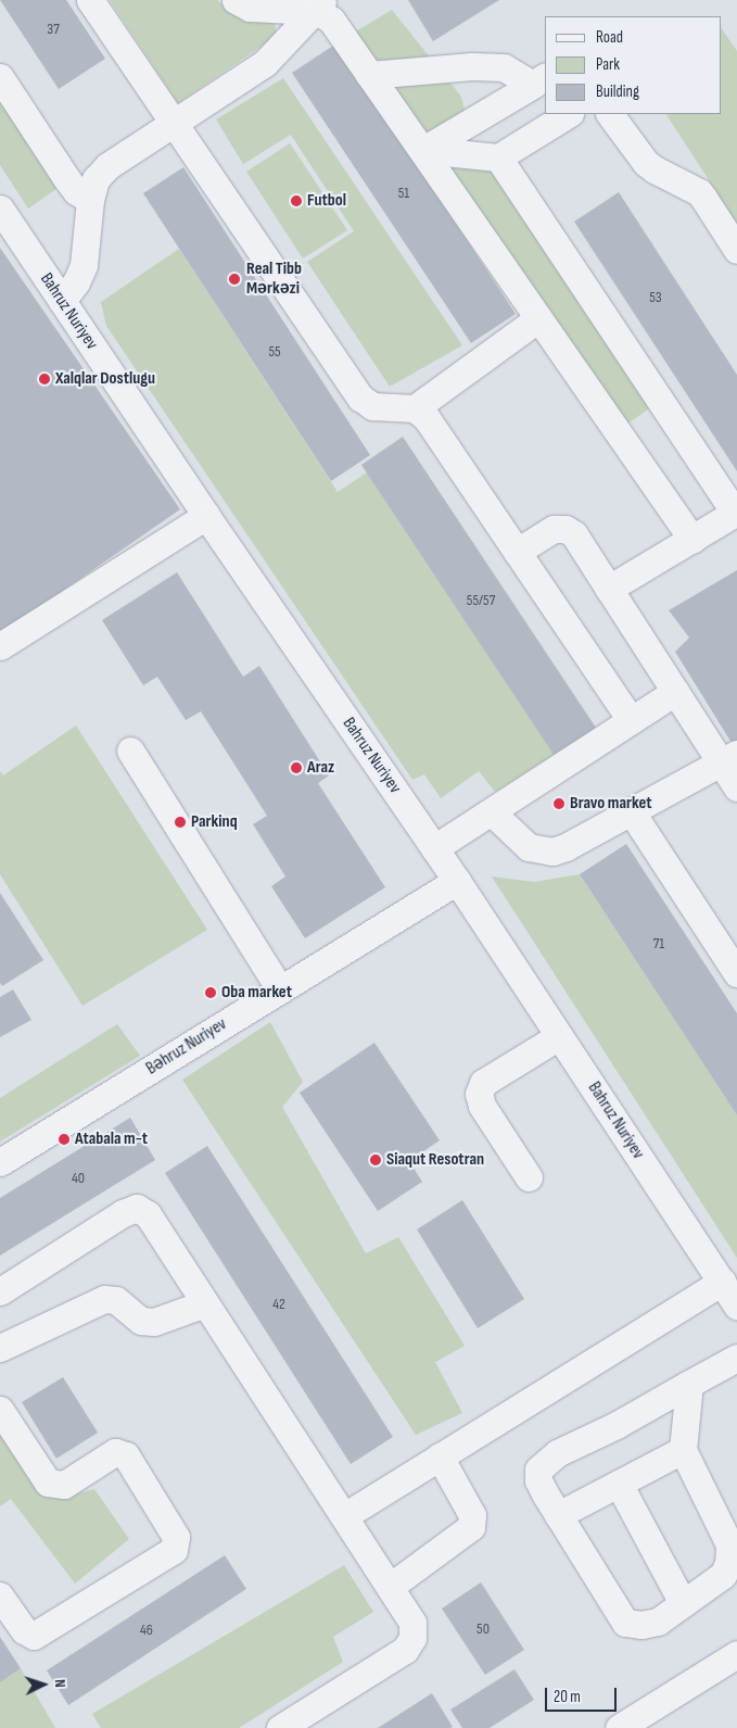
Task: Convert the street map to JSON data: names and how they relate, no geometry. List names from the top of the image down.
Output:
{
  "streets": {
    "street": ["Bahruz Nuriyev", "Bəhruz Nuriyev"]
  },
  "crossings": [
    ["Bahruz Nuriyev", "Bəhruz Nuriyev"]
  ],
  "places": [
    "Futbol",
    "Real Tibb Mərkəzi",
    "Xalqlar Dostlugu",
    "Araz",
    "Bravo market",
    "Parkinq",
    "Oba market",
    "Atabala m-t",
    "Siaqut Resotran"
  ],
  "house_numbers": [
    "37",
    "51",
    "53",
    "55",
    "55/57",
    "71",
    "40",
    "42",
    "50",
    "46"
  ],
  "legend": ["Road", "Park", "Building"],
  "scale_bar": "20 m",
  "north": "right"
}
